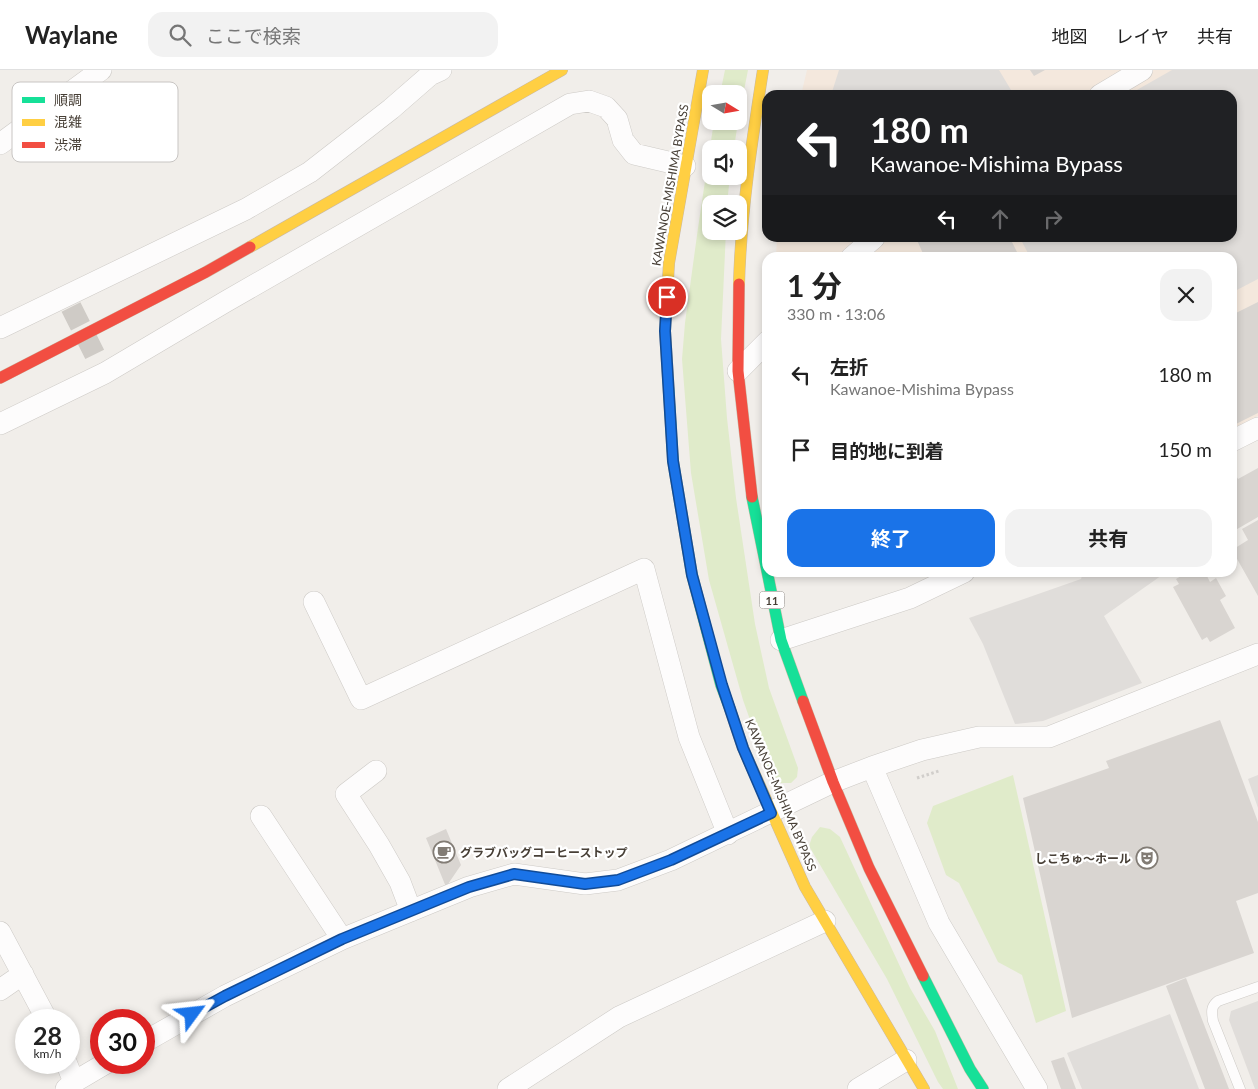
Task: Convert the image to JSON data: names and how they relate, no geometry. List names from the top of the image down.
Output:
{
  "streets": {
    "highway": ["KAWANOE-MISHIMA BYPASS", "11"]
  },
  "places": {
    "cafe": ["グラブバッグコーヒーストップ"],
    "theatre": ["しこちゅ～ホール"]
  },
  "legend": ["順調", "混雑", "渋滞"],
  "north": "right",
  "page": {
    "header": "Waylane",
    "search": "ここで検索",
    "nav": ["地図", "レイヤ", "共有"],
    "turn": ["180 m", "Kawanoe-Mishima Bypass"],
    "heading": ["1 分", "330 m · 13:06"],
    "list": [
      {
        "name": "左折",
        "note": "Kawanoe-Mishima Bypass",
        "value": "180 m"
      },
      {
        "name": "目的地に到着",
        "value": "150 m"
      }
    ],
    "buttons": ["終了", "共有"],
    "speed": "28 km/h",
    "limit": "30"
  }
}
